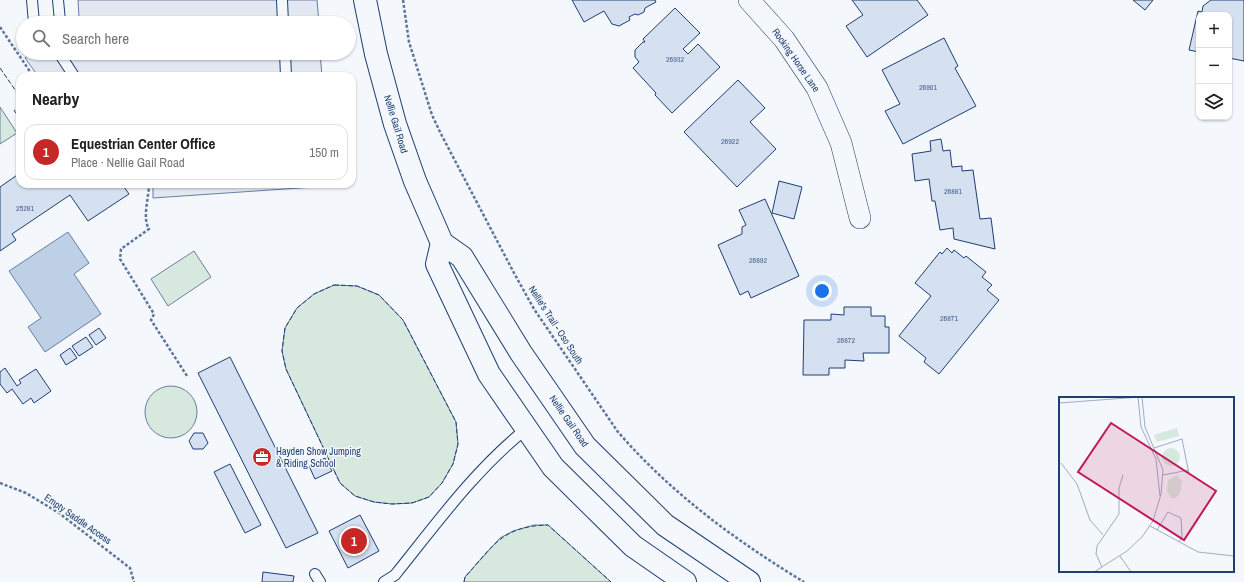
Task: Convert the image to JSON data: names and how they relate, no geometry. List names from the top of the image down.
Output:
{
  "streets": {
    "street": ["Rocking Horse Lane", "Nellie Gail Road"],
    "path": ["Nellie's Trail - Oso South", "Empty Saddle Access"]
  },
  "places": {
    "office": ["Hayden Show Jumping & Riding School"]
  },
  "house_numbers": [
    "26932",
    "26901",
    "26922",
    "26881",
    "25281",
    "26892",
    "26871",
    "26872"
  ],
  "page": {
    "map_buttons": ["+", "−"],
    "search": "Search here",
    "heading": "Nearby",
    "list": [
      {
        "mark": "1",
        "name": "Equestrian Center Office",
        "note": "Place · Nellie Gail Road",
        "value": "150 m"
      }
    ],
    "pins": "1"
  }
}
